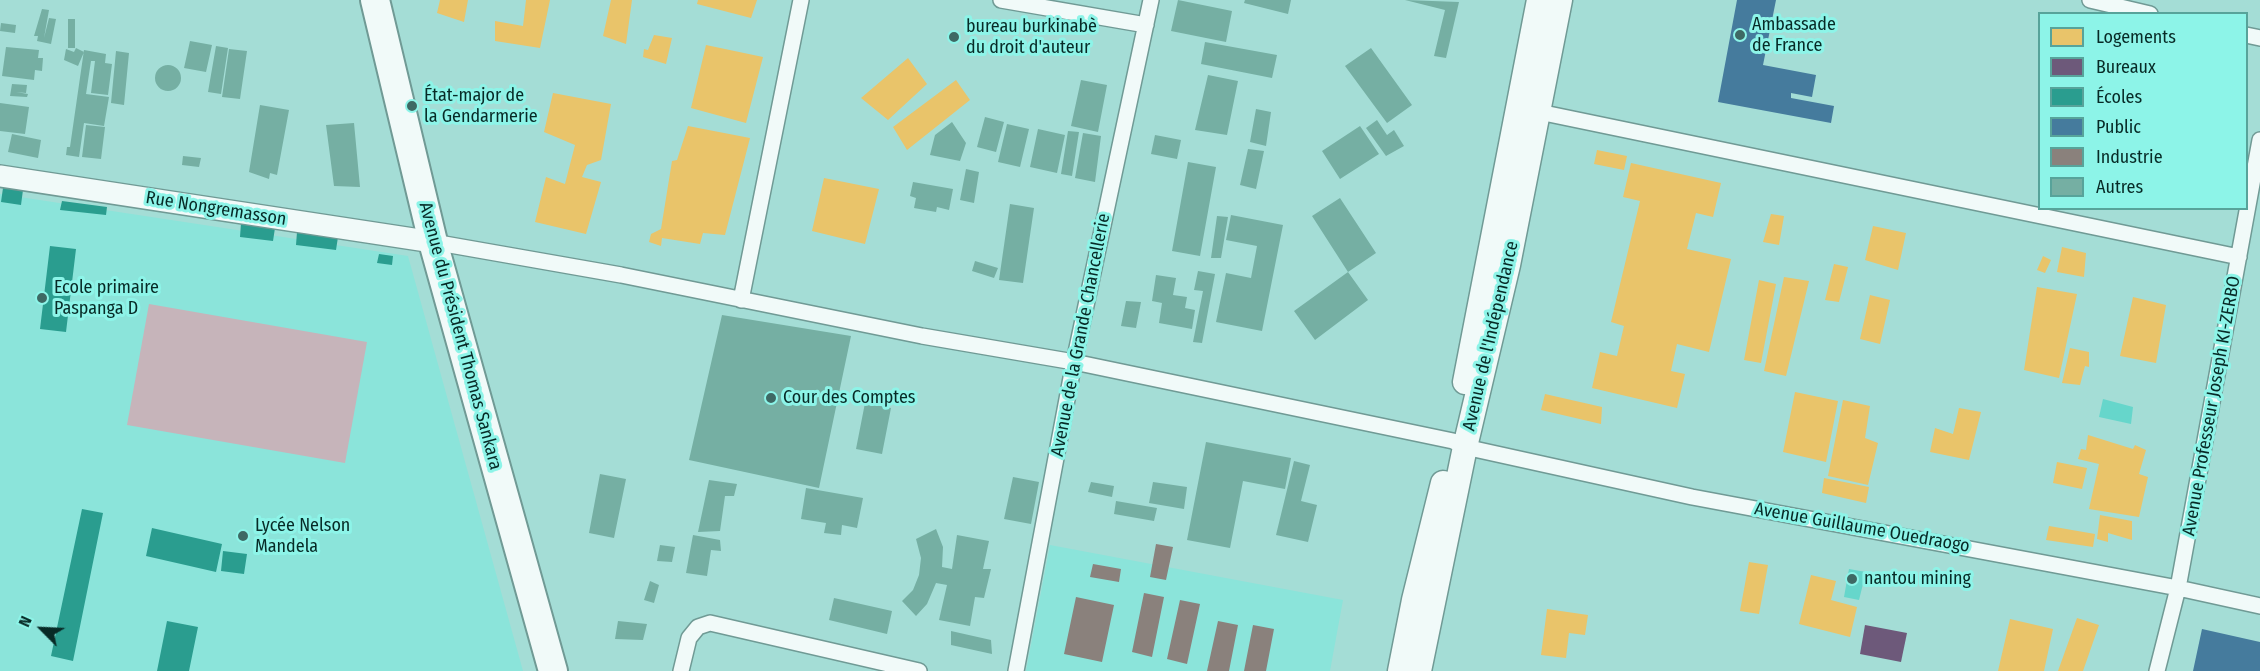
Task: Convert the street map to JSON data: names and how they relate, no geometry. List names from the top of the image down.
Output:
{
  "streets": {
    "highway": ["Avenue du Président Thomas Sankara"],
    "main road": ["Avenue de l'Indépendance"],
    "street": [
      "Rue Nongremasson",
      "Avenue de la Grande Chancellerie",
      "Avenue Professeur Joseph KI-ZERBO",
      "Avenue Guillaume Ouedraogo"
    ]
  },
  "crossings": [
    ["Rue Nongremasson", "Avenue du Président Thomas Sankara"],
    ["Rue Nongremasson", "Avenue Guillaume Ouedraogo"],
    ["Avenue de la Grande Chancellerie", "Avenue Guillaume Ouedraogo"],
    ["Avenue du Président Thomas Sankara", "Avenue Guillaume Ouedraogo"],
    ["Avenue de l'Indépendance", "Avenue Guillaume Ouedraogo"],
    ["Avenue Professeur Joseph KI-ZERBO", "Avenue Guillaume Ouedraogo"]
  ],
  "places": [
    "Ambassade de France",
    "bureau burkinabè du droit d'auteur",
    "État-major de la Gendarmerie",
    "Ecole primaire Paspanga D",
    "Cour des Comptes",
    "Lycée Nelson Mandela",
    "nantou mining"
  ],
  "legend": [
    "Logements",
    "Bureaux",
    "Écoles",
    "Public",
    "Industrie",
    "Autres"
  ],
  "north": "top left"
}
